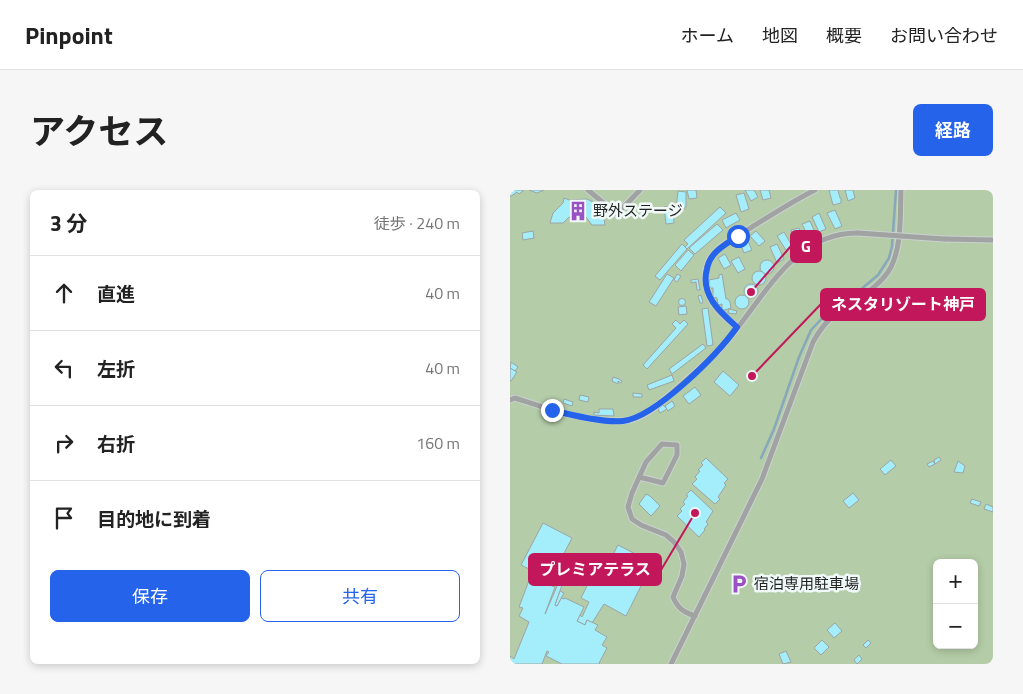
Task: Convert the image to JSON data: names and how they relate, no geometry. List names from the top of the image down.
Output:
{
  "places": {
    "building": ["野外ステージ"],
    "other": ["G", "ネスタリゾート神戸", "プレミアテラス"],
    "parking": ["宿泊専用駐車場"]
  },
  "page": {
    "header": "Pinpoint",
    "nav": [
      "ホーム",
      "地図",
      "概要",
      "お問い合わせ"
    ],
    "title": "アクセス",
    "buttons": [
      "経路",
      ["保存", "共有"]
    ],
    "heading": ["3 分", "徒歩 · 240 m"],
    "list": [
      ["直進", "40 m"],
      ["左折", "40 m"],
      ["右折", "160 m"],
      "目的地に到着"
    ],
    "map_buttons": ["+", "−"]
  }
}
